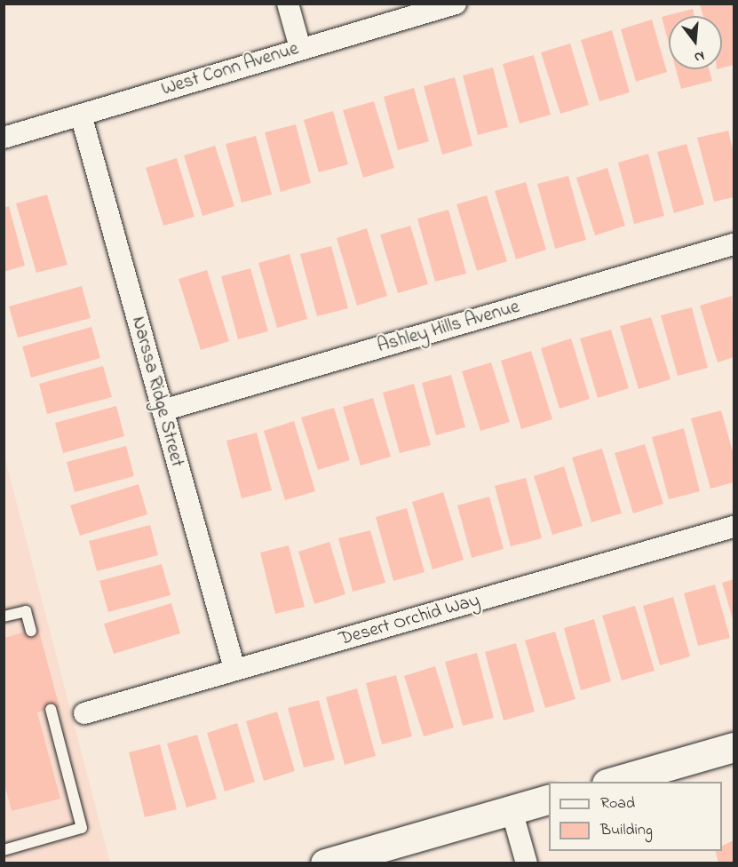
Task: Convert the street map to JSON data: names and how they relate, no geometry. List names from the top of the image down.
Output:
{
  "streets": {
    "street": [
      "West Conn Avenue",
      "Ashley Hills Avenue",
      "Narssa Ridge Street",
      "Desert Orchid Way"
    ]
  },
  "crossings": [
    ["West Conn Avenue", "Narssa Ridge Street"],
    ["Ashley Hills Avenue", "Narssa Ridge Street"],
    ["Narssa Ridge Street", "Desert Orchid Way"]
  ],
  "legend": ["Road", "Building"],
  "north": "bottom"
}
